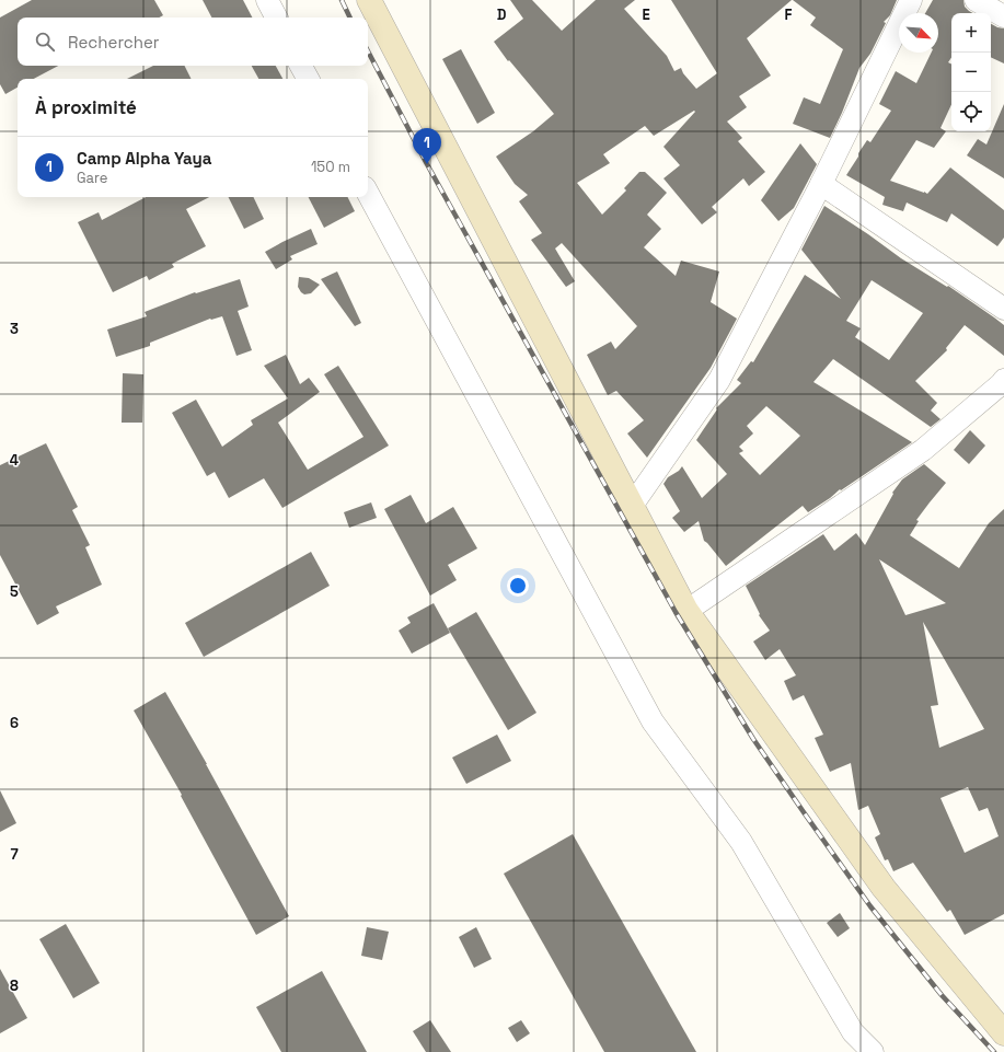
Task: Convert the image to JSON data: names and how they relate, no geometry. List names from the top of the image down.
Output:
{
  "north": "bottom right",
  "page": {
    "map_buttons": ["+", "−"],
    "search": "Rechercher",
    "heading": "À proximité",
    "pins": "1",
    "list": [
      {
        "mark": "1",
        "name": "Camp Alpha Yaya",
        "note": "Gare",
        "value": "150 m"
      }
    ]
  },
  "grid": {
    "columns": ["D", "E", "F"],
    "rows": [
      "3",
      "4",
      "5",
      "6",
      "7",
      "8"
    ]
  }
}
